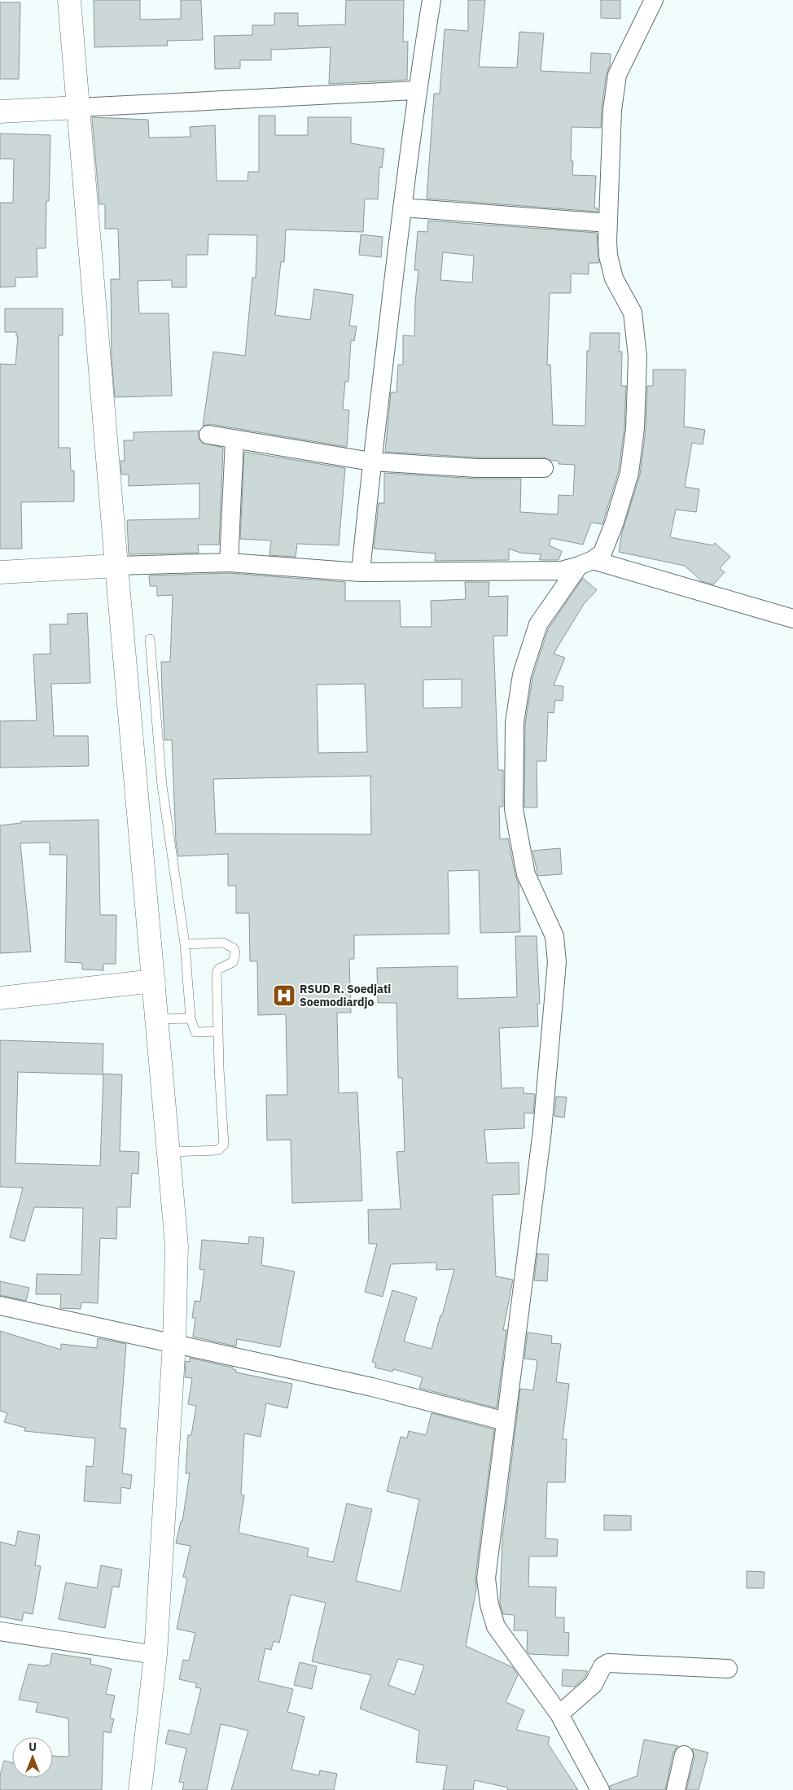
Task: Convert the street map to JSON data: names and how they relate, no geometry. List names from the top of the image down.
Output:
{
  "places": {
    "hospital": ["RSUD R. Soedjati Soemodiardjo"]
  },
  "north": "top"
}
